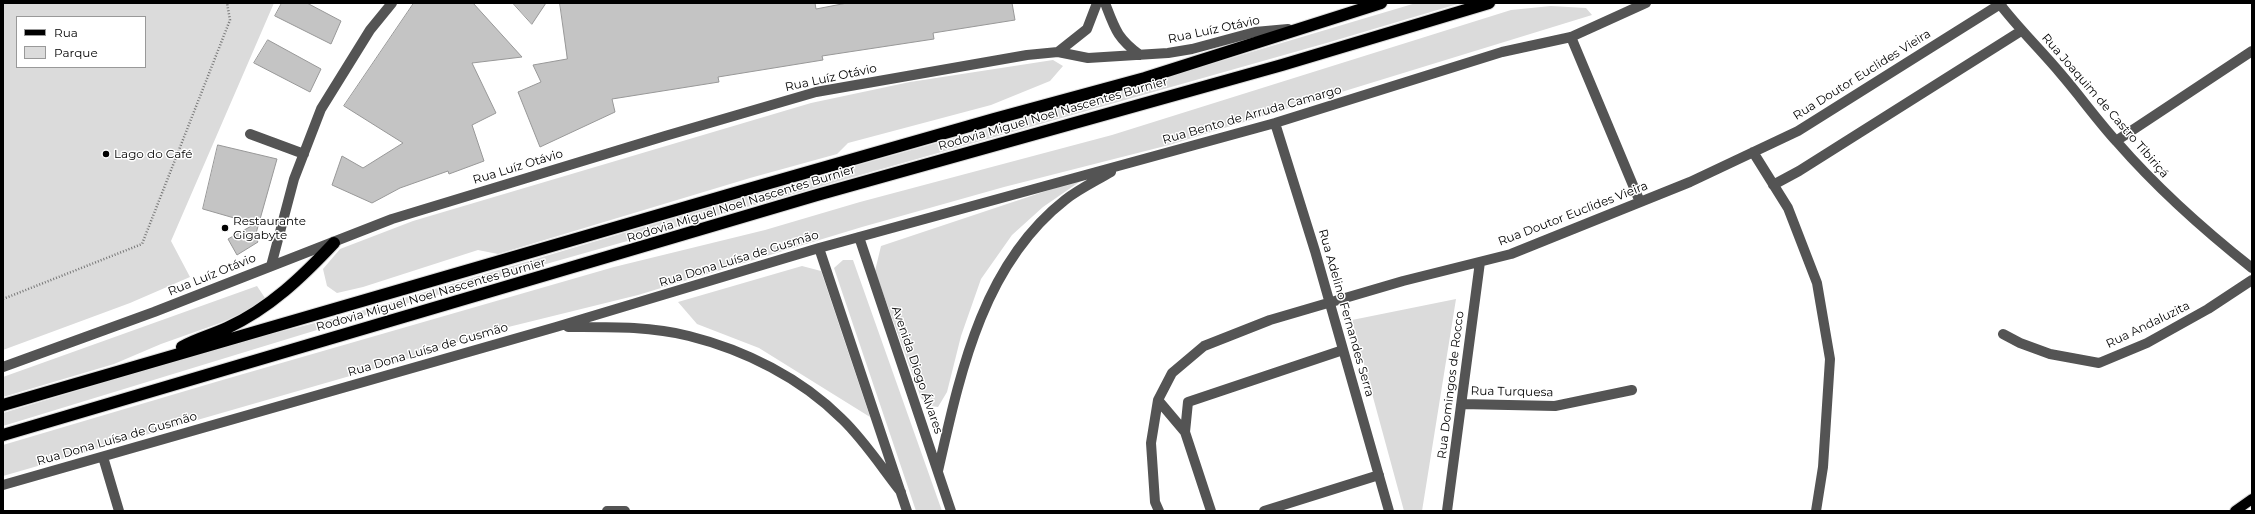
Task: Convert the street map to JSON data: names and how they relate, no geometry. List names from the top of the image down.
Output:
{
  "streets": {
    "highway": ["Rodovia Miguel Noel Nascentes Burnier"],
    "street": [
      "Rua Luíz Otávio",
      "Rua Doutor Euclides Vieira",
      "Rua Joaquim de Castro Tibiriçá",
      "Rua Bento de Arruda Camargo",
      "Rua Dona Luísa de Gusmão",
      "Rua Adelino Fernandes Serra",
      "Rua Andaluzita",
      "Avenida Diogo Álvares",
      "Rua Domingos de Rocco",
      "Rua Turquesa"
    ]
  },
  "crossings": [
    ["Rua Luíz Otávio", "Rodovia Miguel Noel Nascentes Burnier"],
    ["Rua Doutor Euclides Vieira", "Rua Joaquim de Castro Tibiriçá"],
    ["Rua Doutor Euclides Vieira", "Rua Adelino Fernandes Serra"],
    ["Rua Doutor Euclides Vieira", "Rua Domingos de Rocco"],
    ["Rua Bento de Arruda Camargo", "Rua Dona Luísa de Gusmão"],
    ["Rua Bento de Arruda Camargo", "Rua Adelino Fernandes Serra"],
    ["Rua Bento de Arruda Camargo", "Avenida Diogo Álvares"],
    ["Rua Dona Luísa de Gusmão", "Avenida Diogo Álvares"],
    ["Rua Domingos de Rocco", "Rua Turquesa"]
  ],
  "places": ["Lago do Café", "Restaurante Gigabyte"],
  "legend": ["Rua", "Parque"]
}
